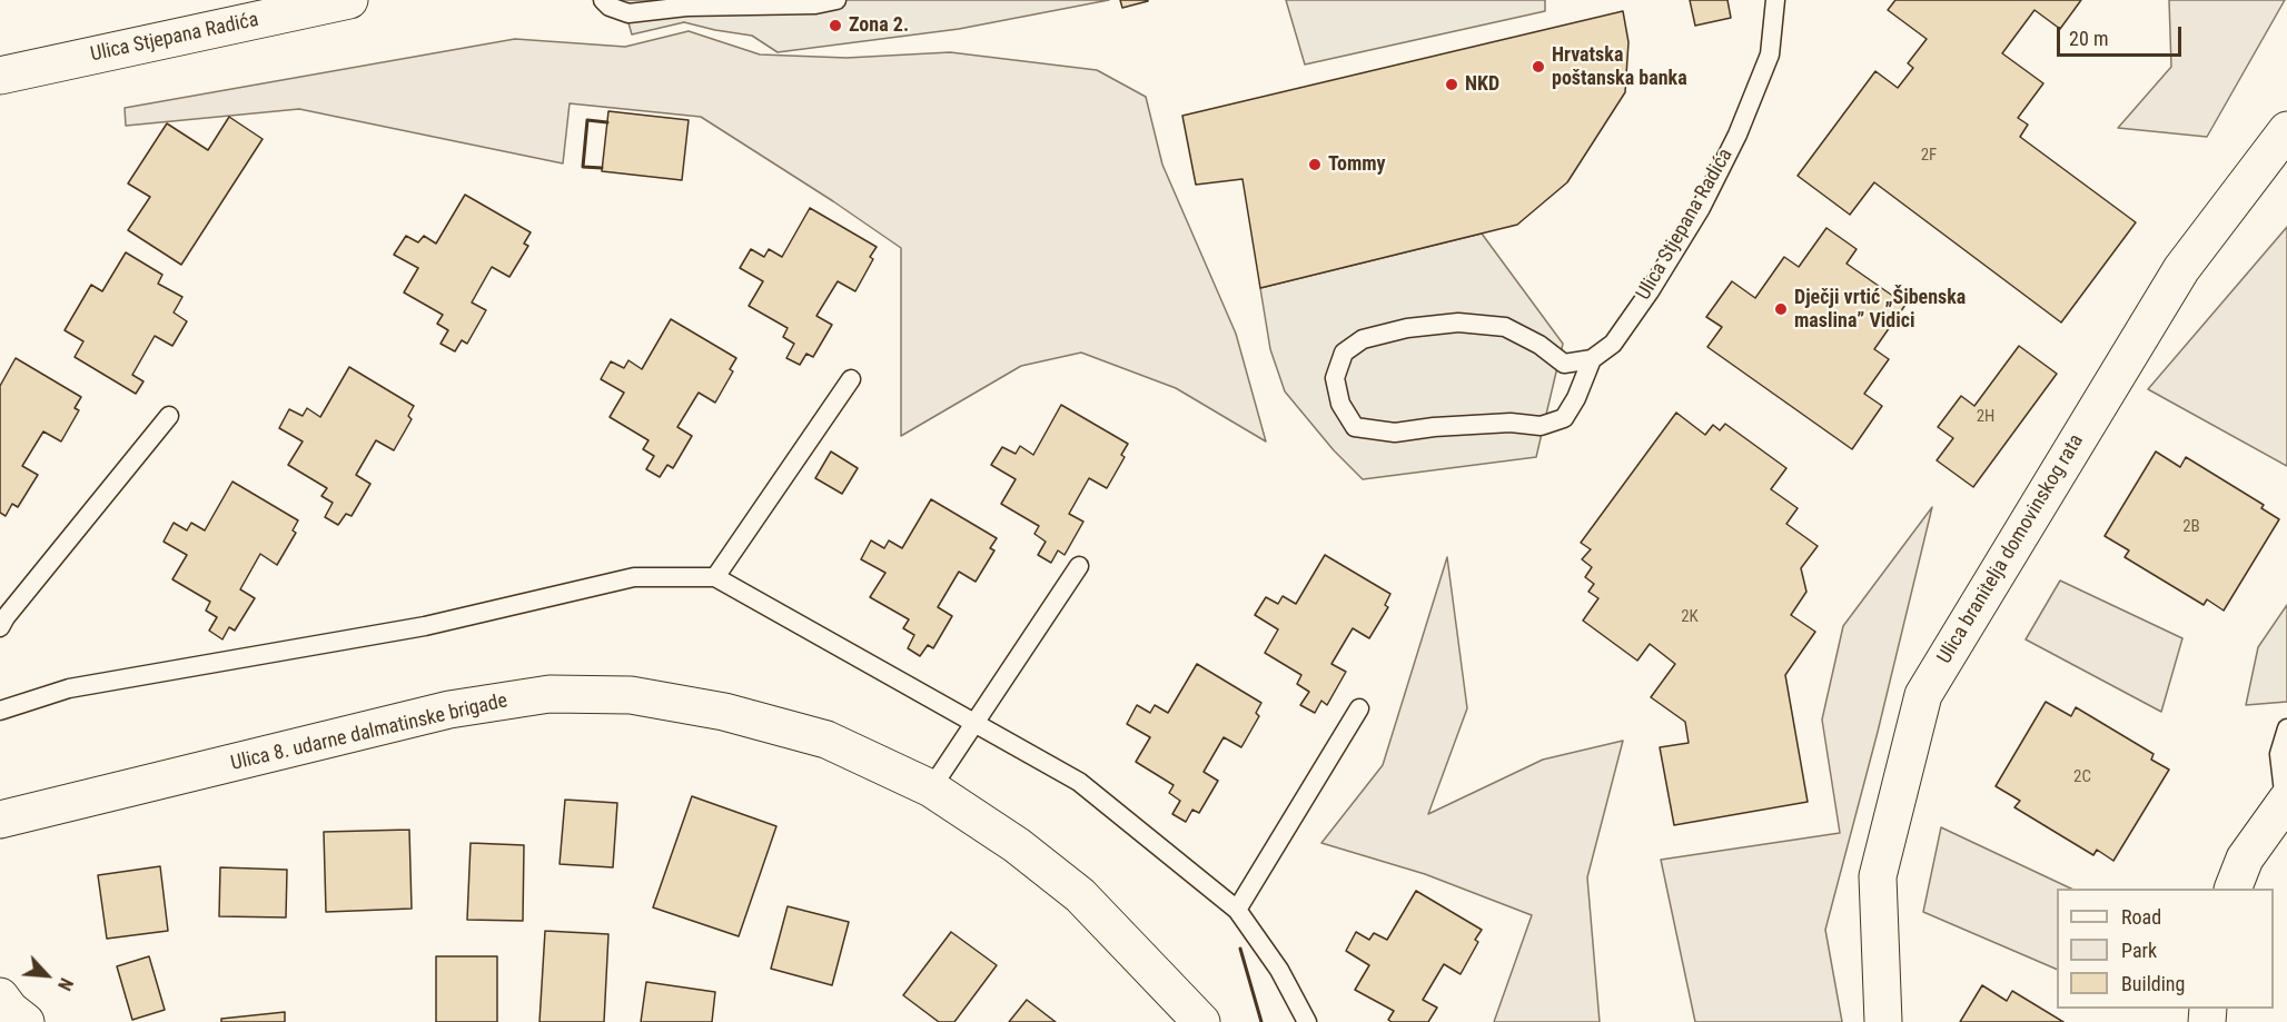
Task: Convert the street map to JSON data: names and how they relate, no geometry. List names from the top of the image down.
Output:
{
  "streets": {
    "street": ["Ulica Stjepana Radića", "Ulica branitelja domovinskog rata", "Ulica 8. udarne dalmatinske brigade"]
  },
  "places": [
    "Zona 2.",
    "Hrvatska poštanska banka",
    "NKD",
    "Tommy",
    "Dječji vrtić „Šibenska maslina” Vidici"
  ],
  "house_numbers": [
    "2F",
    "2H",
    "2B",
    "2K",
    "2C"
  ],
  "legend": ["Road", "Park", "Building"],
  "scale_bar": "20 m",
  "north": "bottom right"
}
